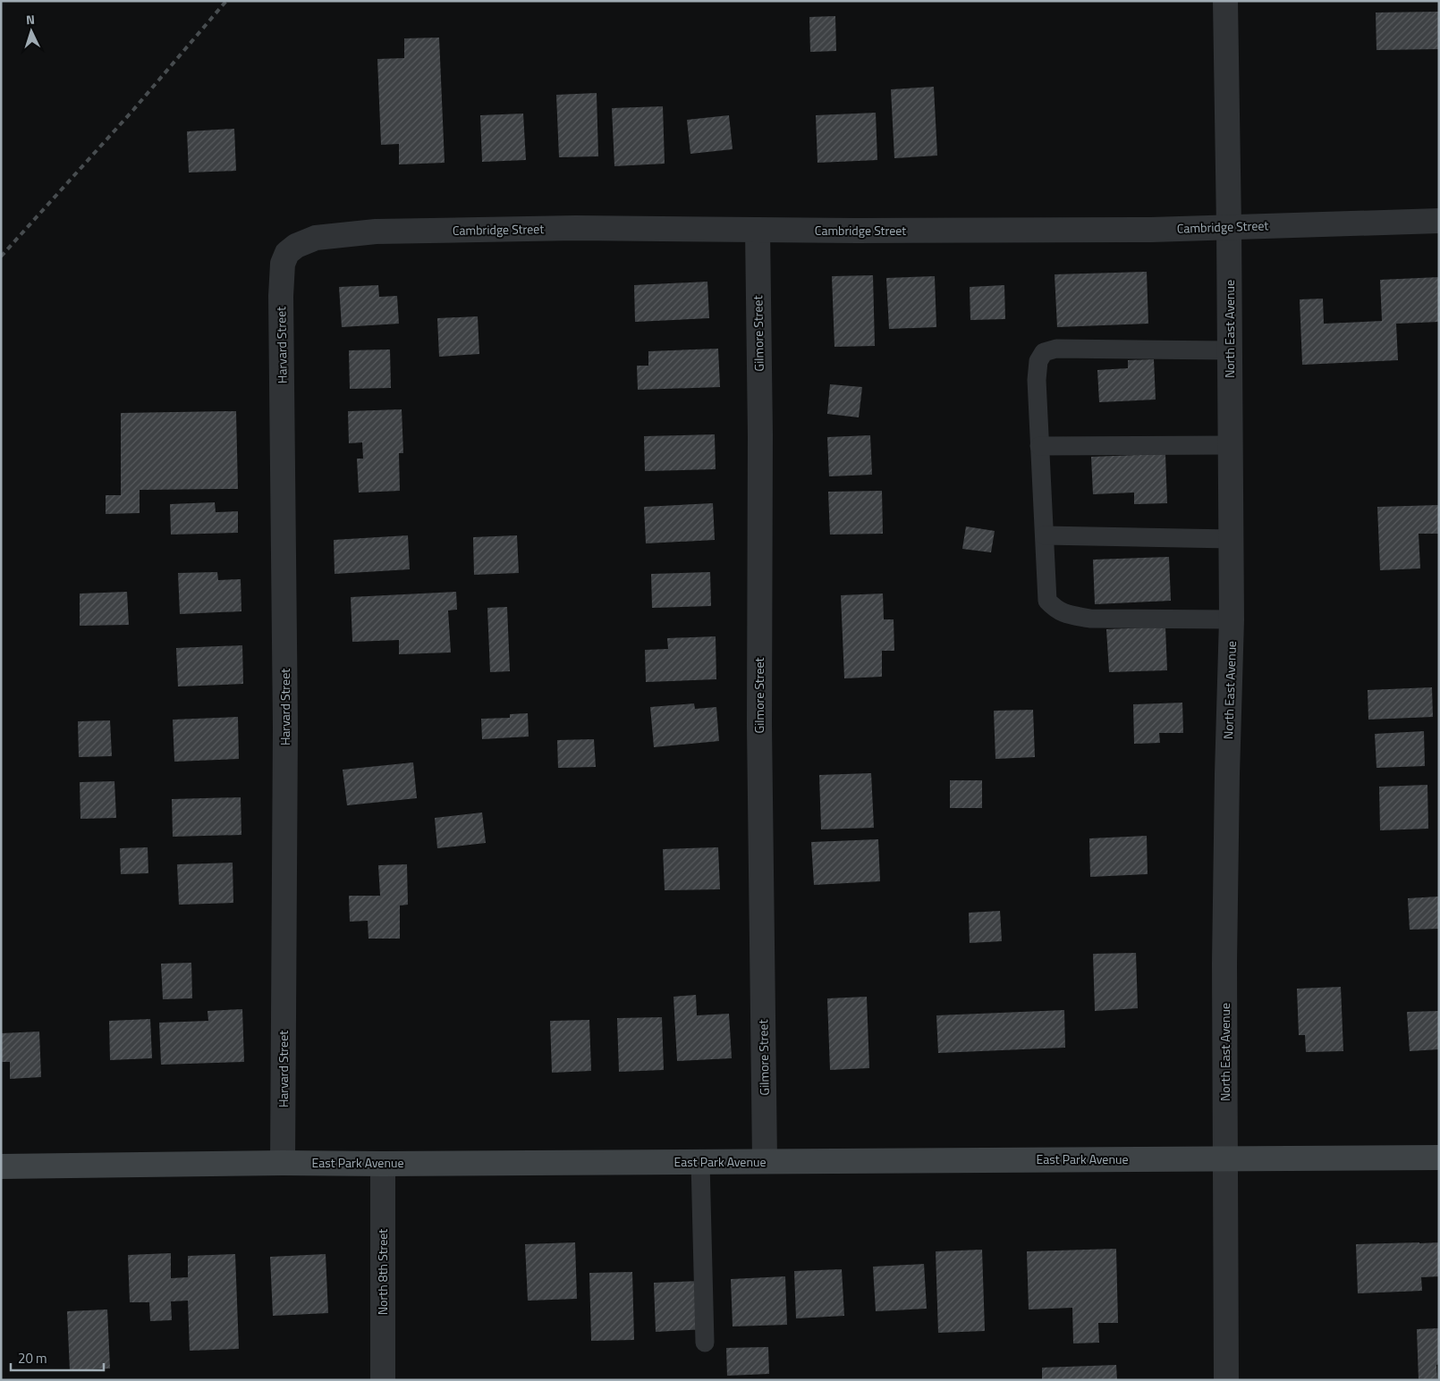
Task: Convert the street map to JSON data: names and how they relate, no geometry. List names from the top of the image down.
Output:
{
  "streets": {
    "main road": ["East Park Avenue"],
    "street": [
      "Cambridge Street",
      "North East Avenue",
      "Gilmore Street",
      "Harvard Street",
      "North 8th Street"
    ]
  },
  "crossings": [
    ["Cambridge Street", "North East Avenue"],
    ["Cambridge Street", "Gilmore Street"],
    ["Cambridge Street", "Harvard Street"],
    ["North East Avenue", "East Park Avenue"],
    ["Gilmore Street", "East Park Avenue"],
    ["Harvard Street", "East Park Avenue"],
    ["East Park Avenue", "North 8th Street"]
  ],
  "scale_bar": "20 m",
  "north": "top"
}
